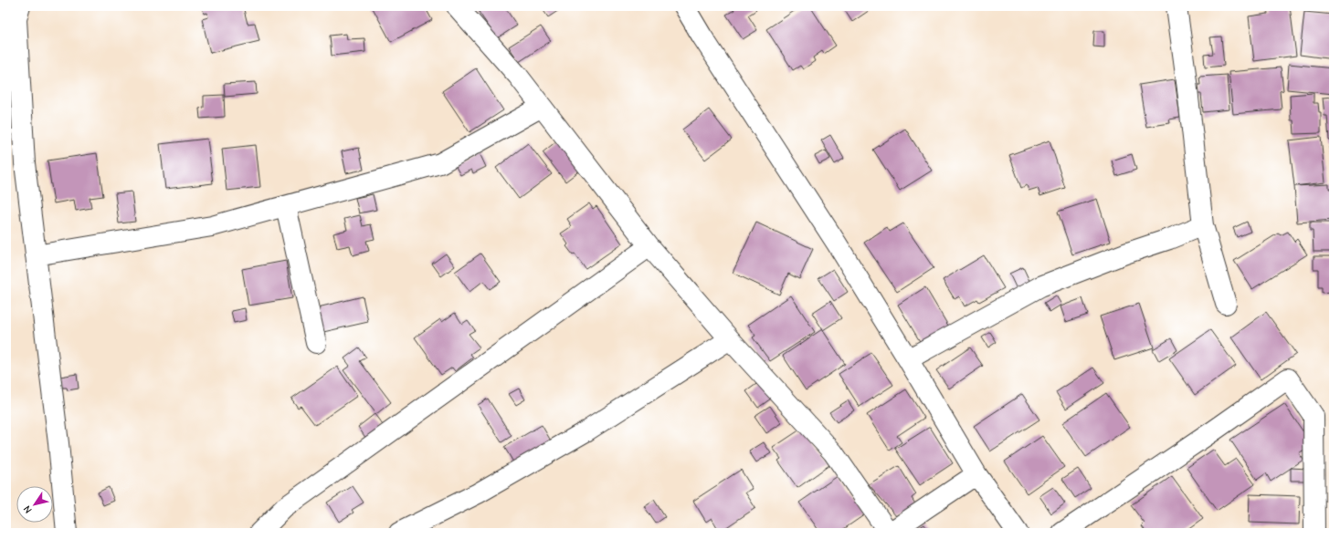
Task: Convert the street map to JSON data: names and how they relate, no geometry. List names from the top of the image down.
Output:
{
  "north": "bottom left"
}
